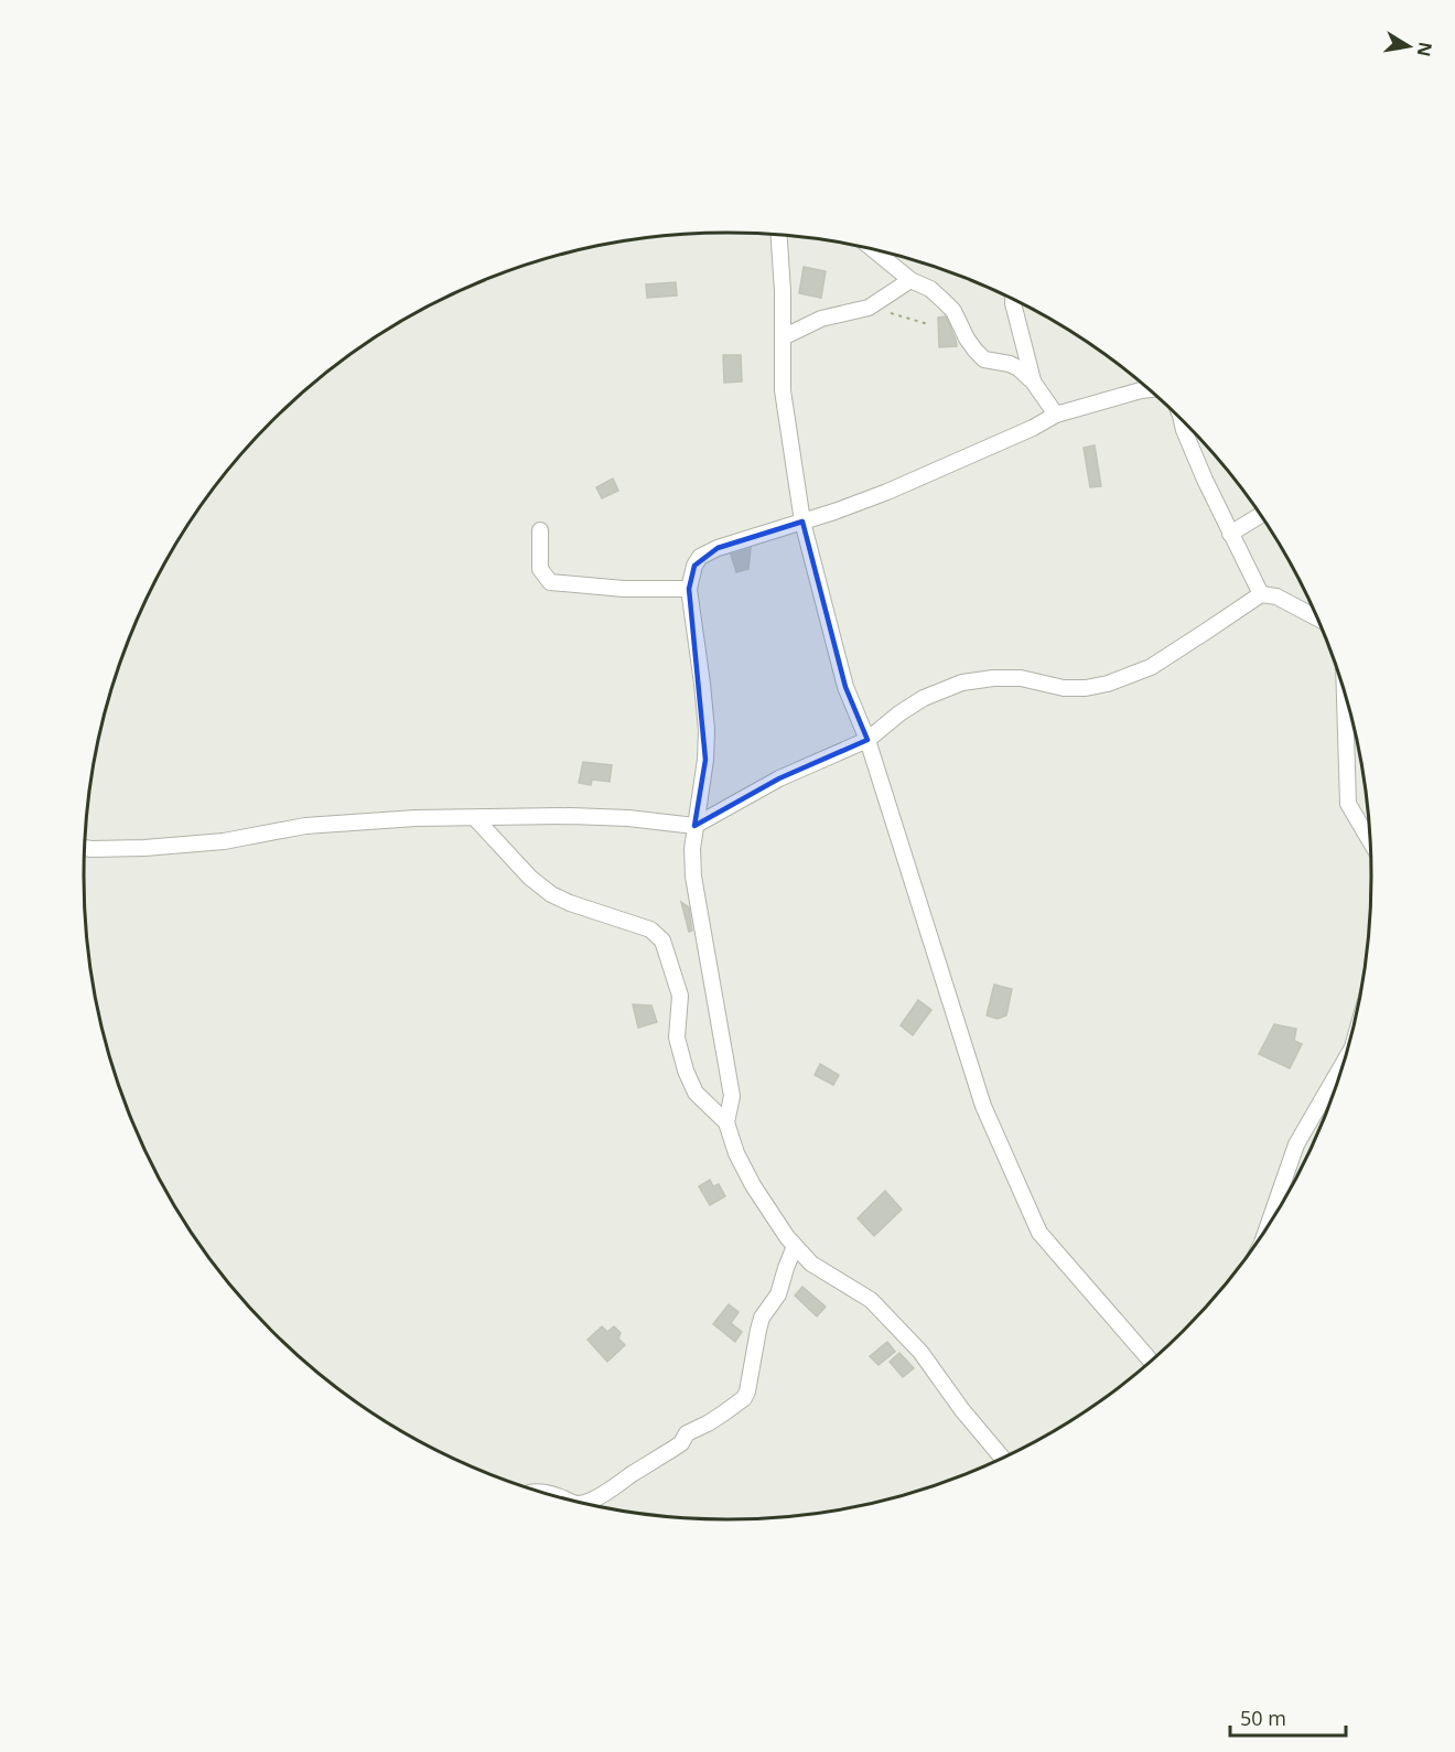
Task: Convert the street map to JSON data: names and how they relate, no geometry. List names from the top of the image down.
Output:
{
  "scale_bar": "50 m",
  "north": "right"
}
